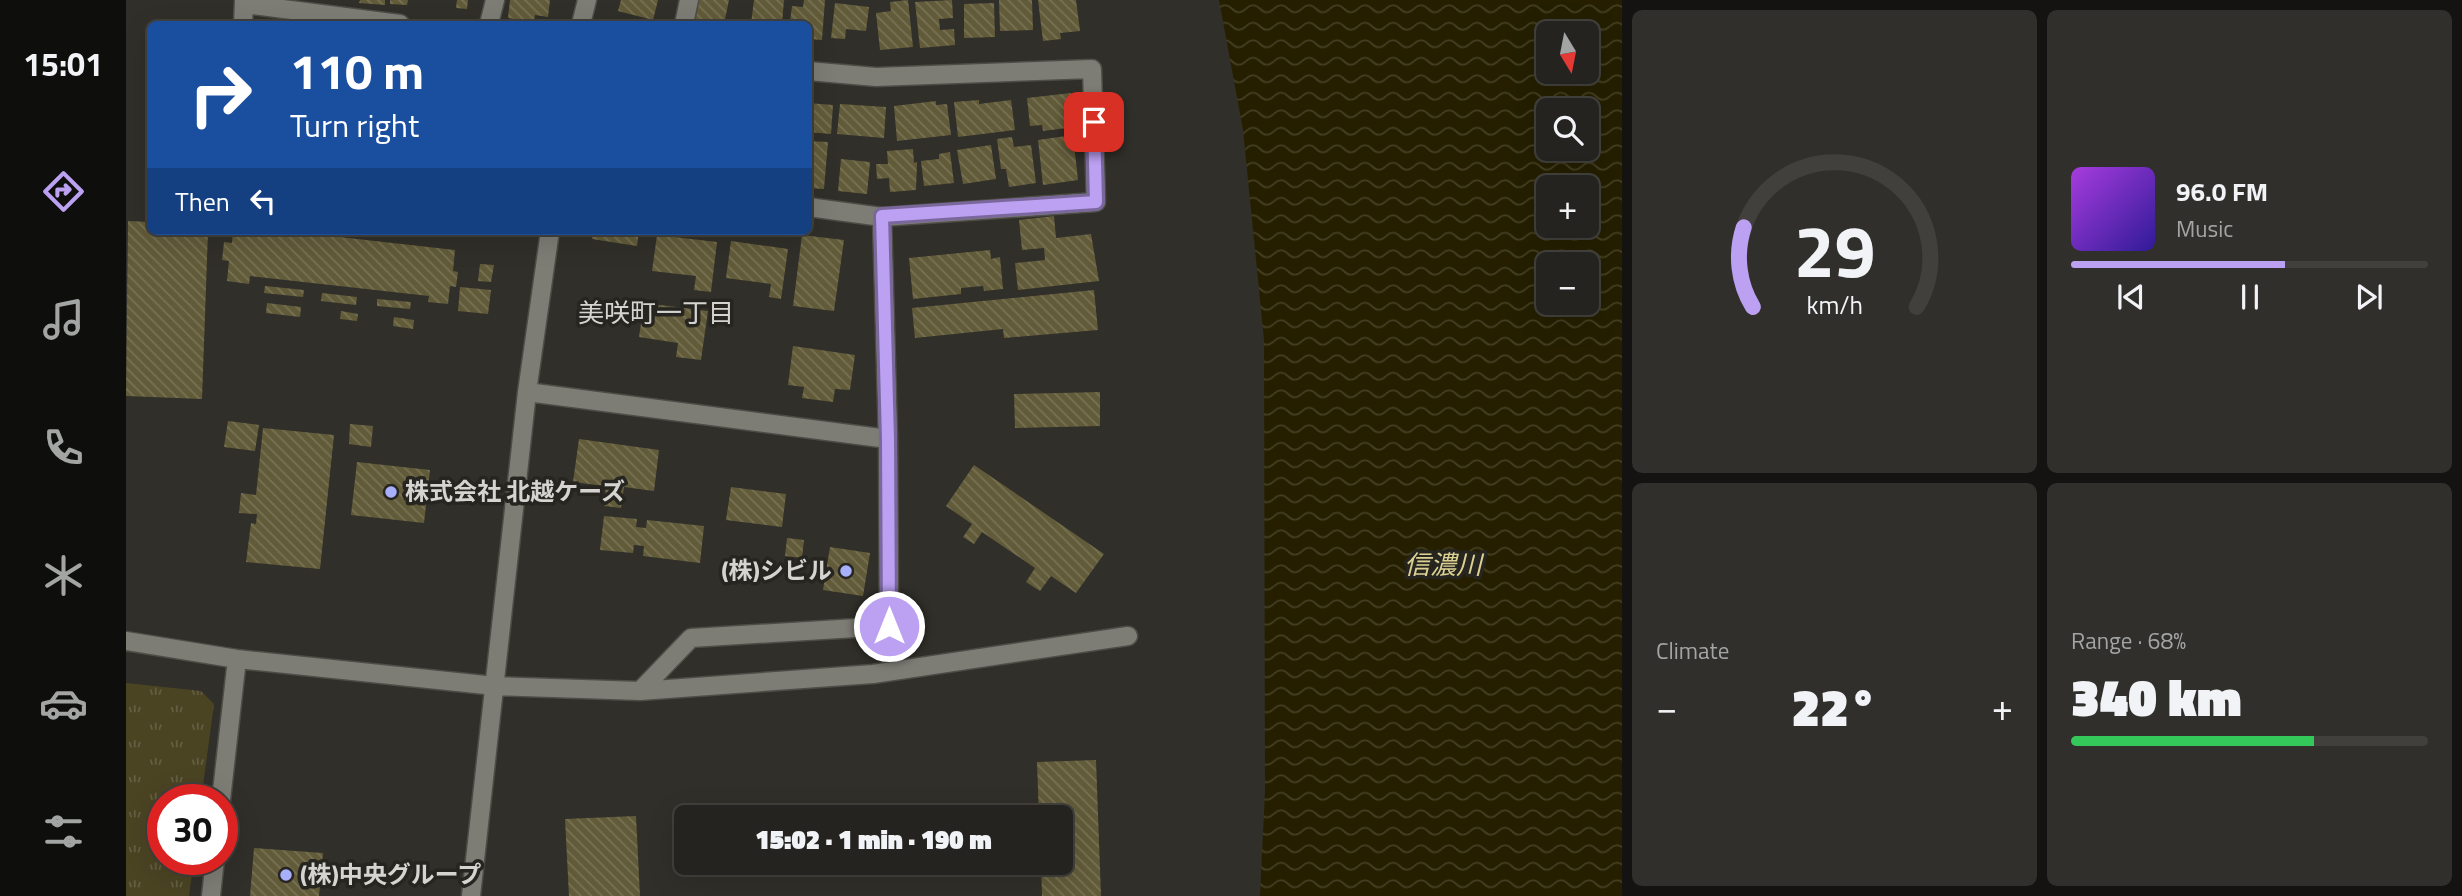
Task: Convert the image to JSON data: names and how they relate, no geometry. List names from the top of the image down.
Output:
{
  "districts": ["美咲町一丁目"],
  "water": ["信濃川"],
  "places": ["株式会社 北越ケーズ", "(株)シビル", "(株)中央グループ"],
  "north": "bottom",
  "page": {
    "tabs": "15:01",
    "map_buttons": ["+", "−"],
    "turn": ["110 m", "Turn right"],
    "song": ["96.0 FM", "Music"],
    "then": "Then",
    "tile": [
      "Climate",
      ["Range · 68%", "340 km"]
    ],
    "heat": ["−", "22°", "+"],
    "limit": "30",
    "trip": "15:02 · 1 min · 190 m",
    "gauge": ["29", "km/h"]
  }
}
